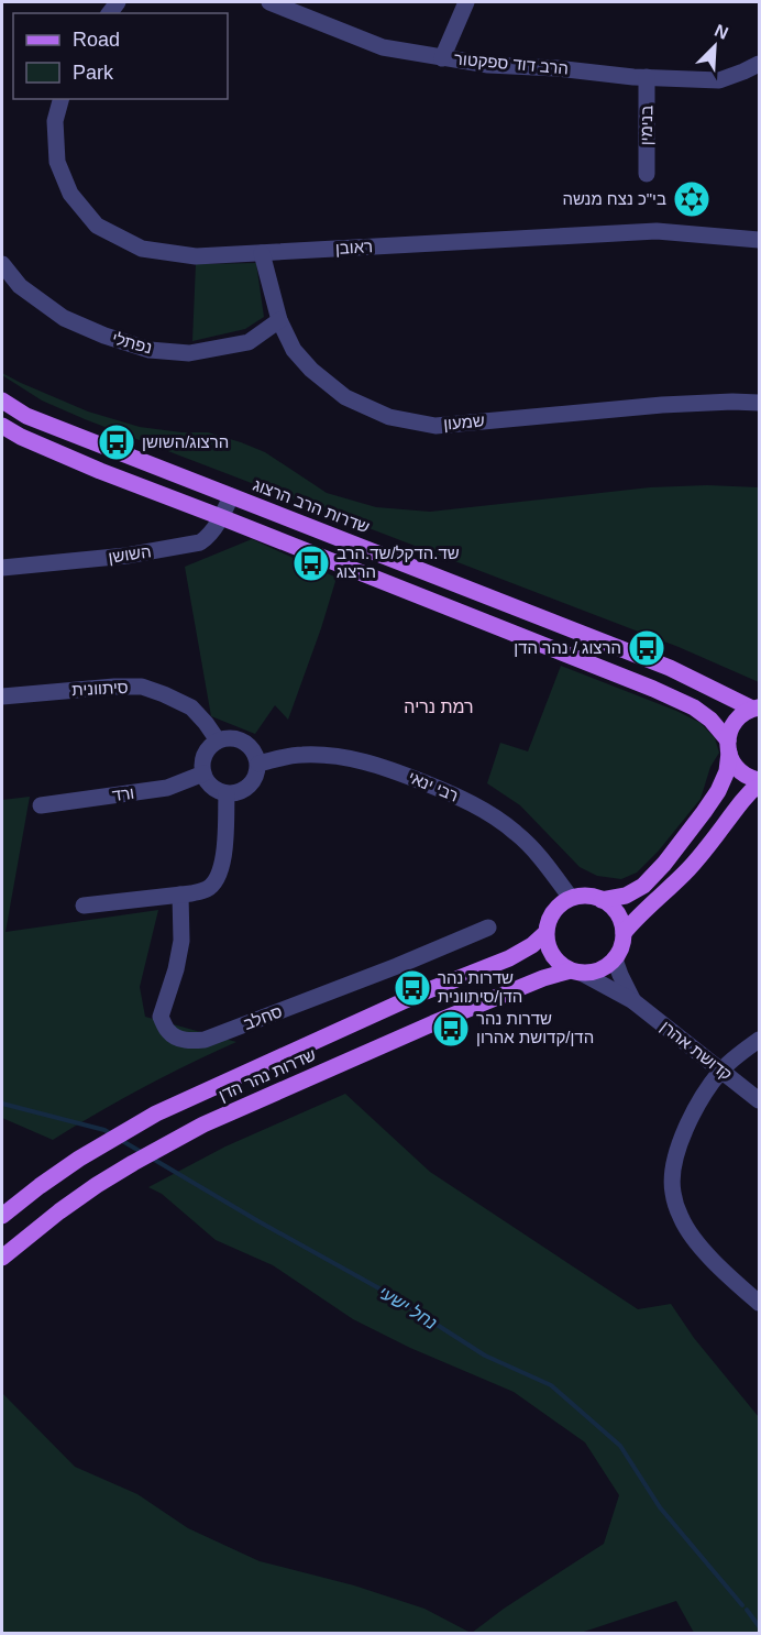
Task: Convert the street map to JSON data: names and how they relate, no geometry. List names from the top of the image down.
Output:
{
  "streets": {
    "main road": ["שדרות הרב הרצוג", "שדרות נהר הדן"],
    "street": [
      "הרב דוד ספקטור",
      "בנימין",
      "ראובן",
      "נפתלי",
      "שמעון",
      "השושן",
      "סיתוונית",
      "רבי ינאי",
      "ורד",
      "סחלב",
      "קדושת אהרן"
    ]
  },
  "crossings": [
    ["הרב דוד ספקטור", "בנימין"],
    ["ראובן", "שמעון"],
    ["נפתלי", "שמעון"],
    ["שדרות הרב הרצוג", "השושן"],
    ["סיתוונית", "רבי ינאי"],
    ["סיתוונית", "ורד"],
    ["רבי ינאי", "ורד"],
    ["רבי ינאי", "קדושת אהרן"],
    ["רבי ינאי", "שדרות נהר הדן"],
    ["קדושת אהרן", "שדרות נהר הדן"]
  ],
  "districts": ["רמת נריה"],
  "water": ["נחל ישעי"],
  "places": {
    "synagogue": ["בי\"כ נצח מנשה"],
    "bus stop": [
      "הרצוג/השושן",
      "שד.הדקל/שד.הרב הרצוג",
      "הרצוג / נהר הדן",
      "שדרות נהר הדן/סיתוונית",
      "שדרות נהר הדן/קדושת אהרון"
    ]
  },
  "legend": ["Road", "Park"],
  "north": "top right"
}
